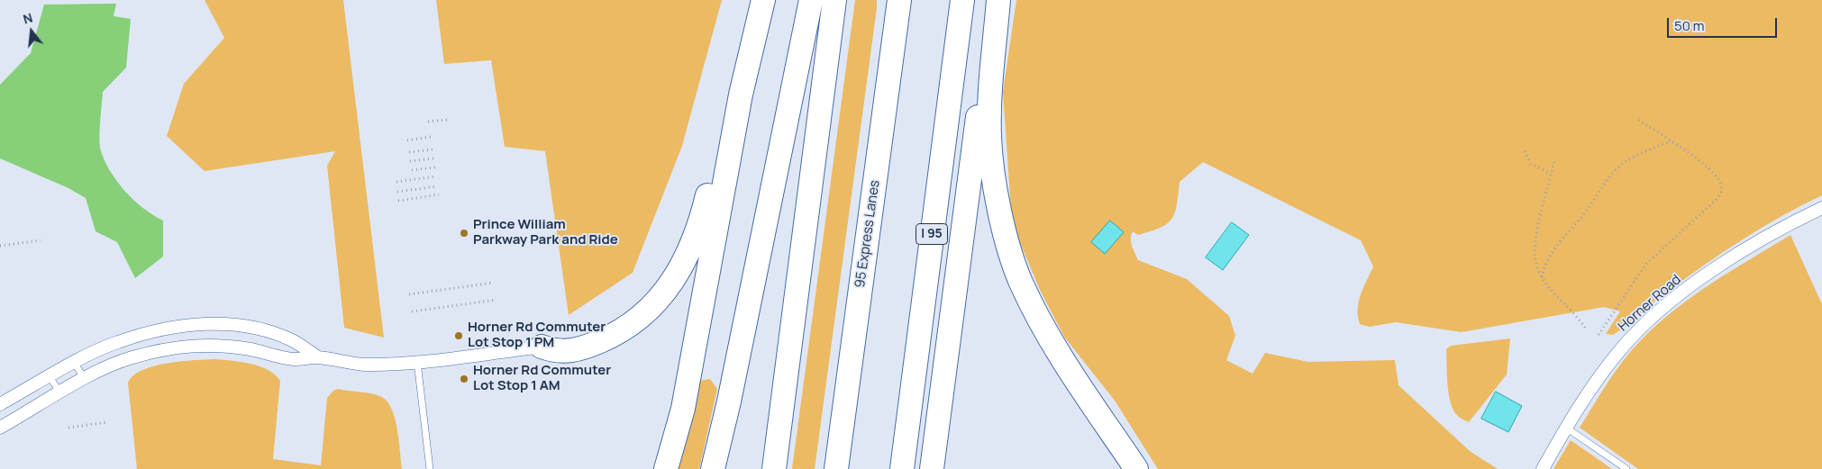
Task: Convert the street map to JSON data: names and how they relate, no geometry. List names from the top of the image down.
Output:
{
  "streets": {
    "highway": ["95 Express Lanes", "I 95"],
    "street": ["Horner Road"]
  },
  "places": ["Prince William Parkway Park and Ride", "Horner Rd Commuter Lot Stop 1 PM", "Horner Rd Commuter Lot Stop 1 AM"],
  "scale_bar": "50 m",
  "north": "top"
}
